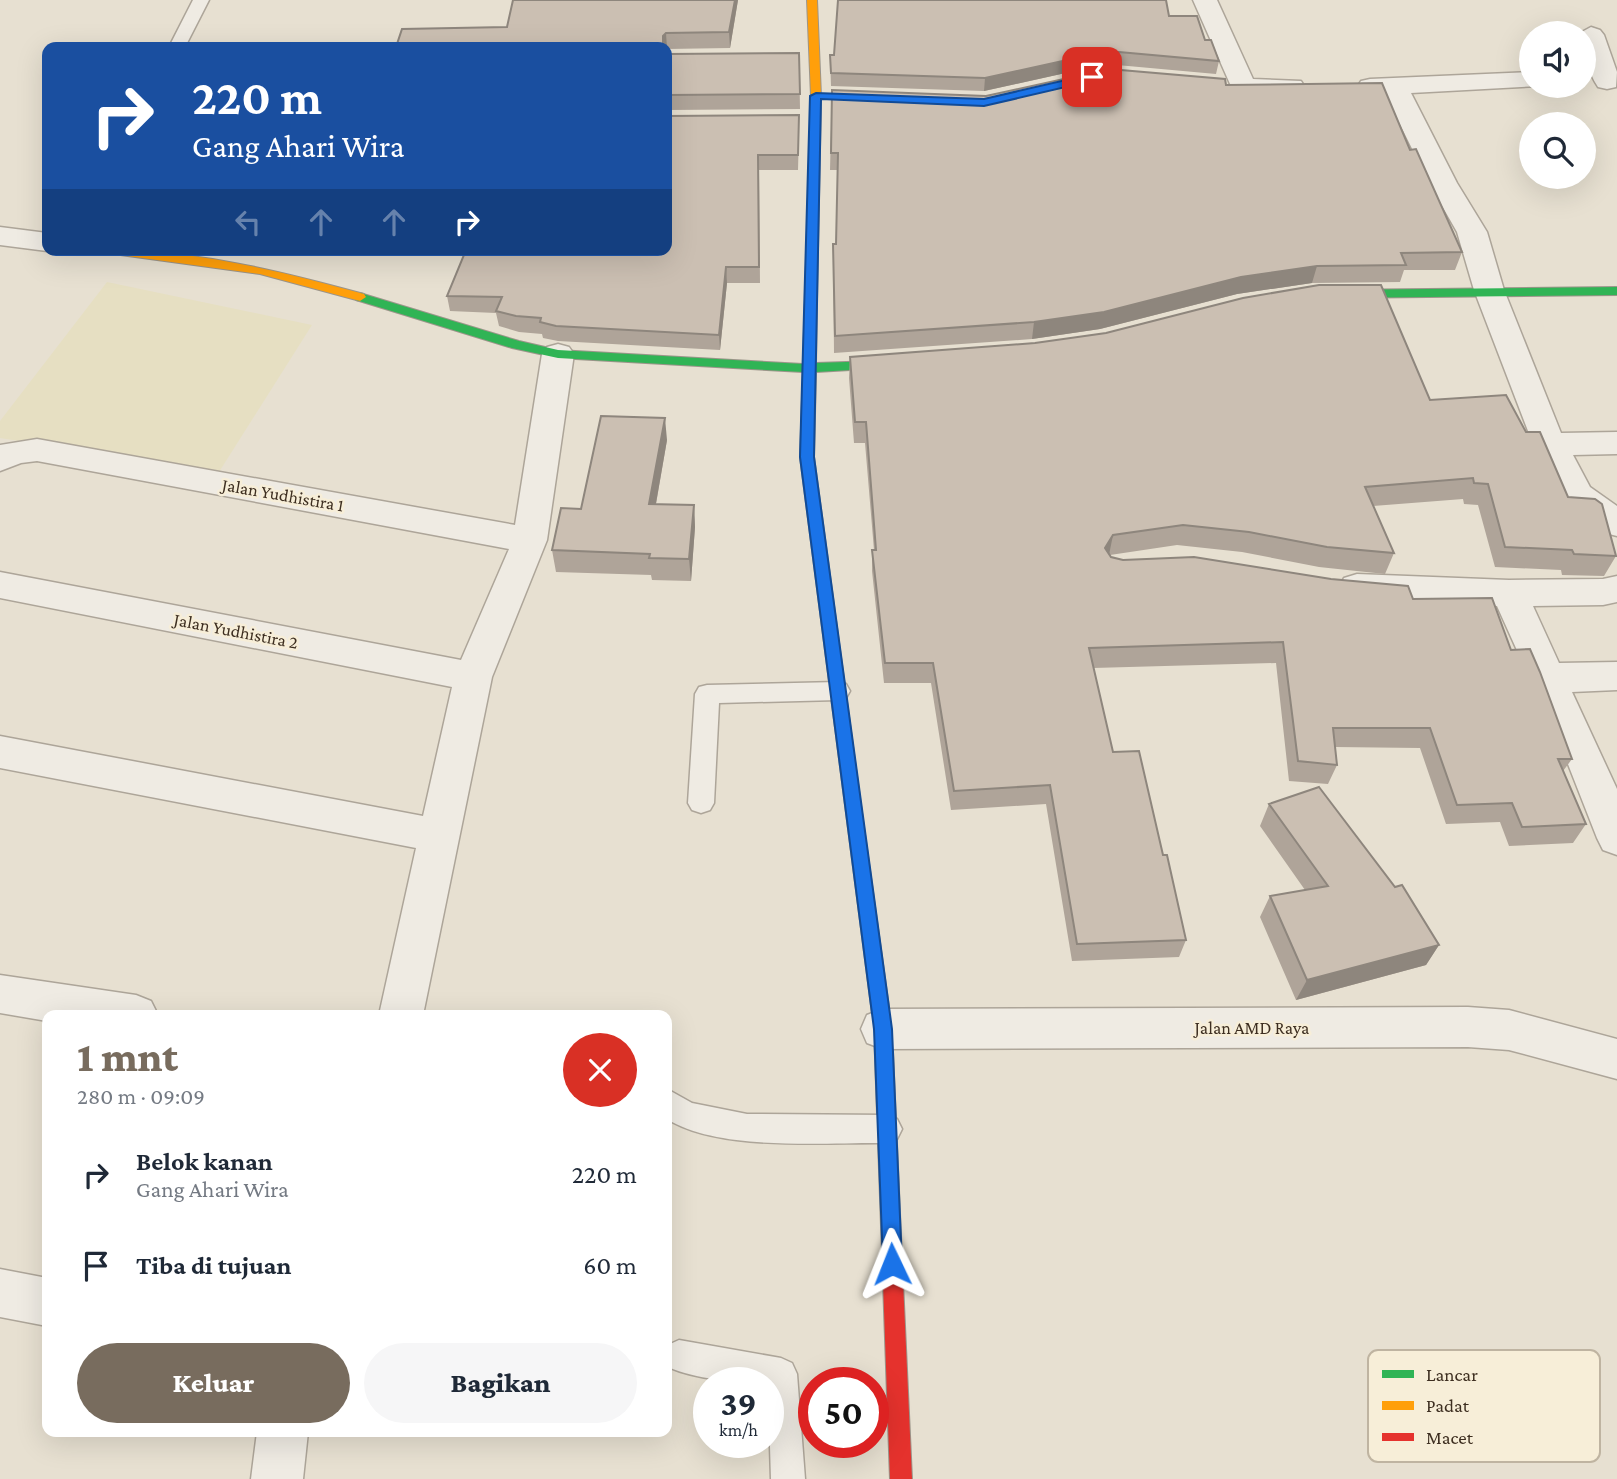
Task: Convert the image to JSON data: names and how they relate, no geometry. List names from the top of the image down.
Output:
{
  "streets": {
    "street": ["Jalan Yudhistira 1", "Jalan Yudhistira 2", "Jalan AMD Raya"]
  },
  "legend": ["Lancar", "Padat", "Macet"],
  "page": {
    "turn": ["220 m", "Gang Ahari Wira"],
    "heading": ["1 mnt", "280 m · 09:09"],
    "list": [
      {
        "name": "Belok kanan",
        "note": "Gang Ahari Wira",
        "value": "220 m"
      },
      {
        "name": "Tiba di tujuan",
        "value": "60 m"
      }
    ],
    "buttons": ["Keluar", "Bagikan"],
    "speed": "39 km/h",
    "limit": "50"
  }
}
